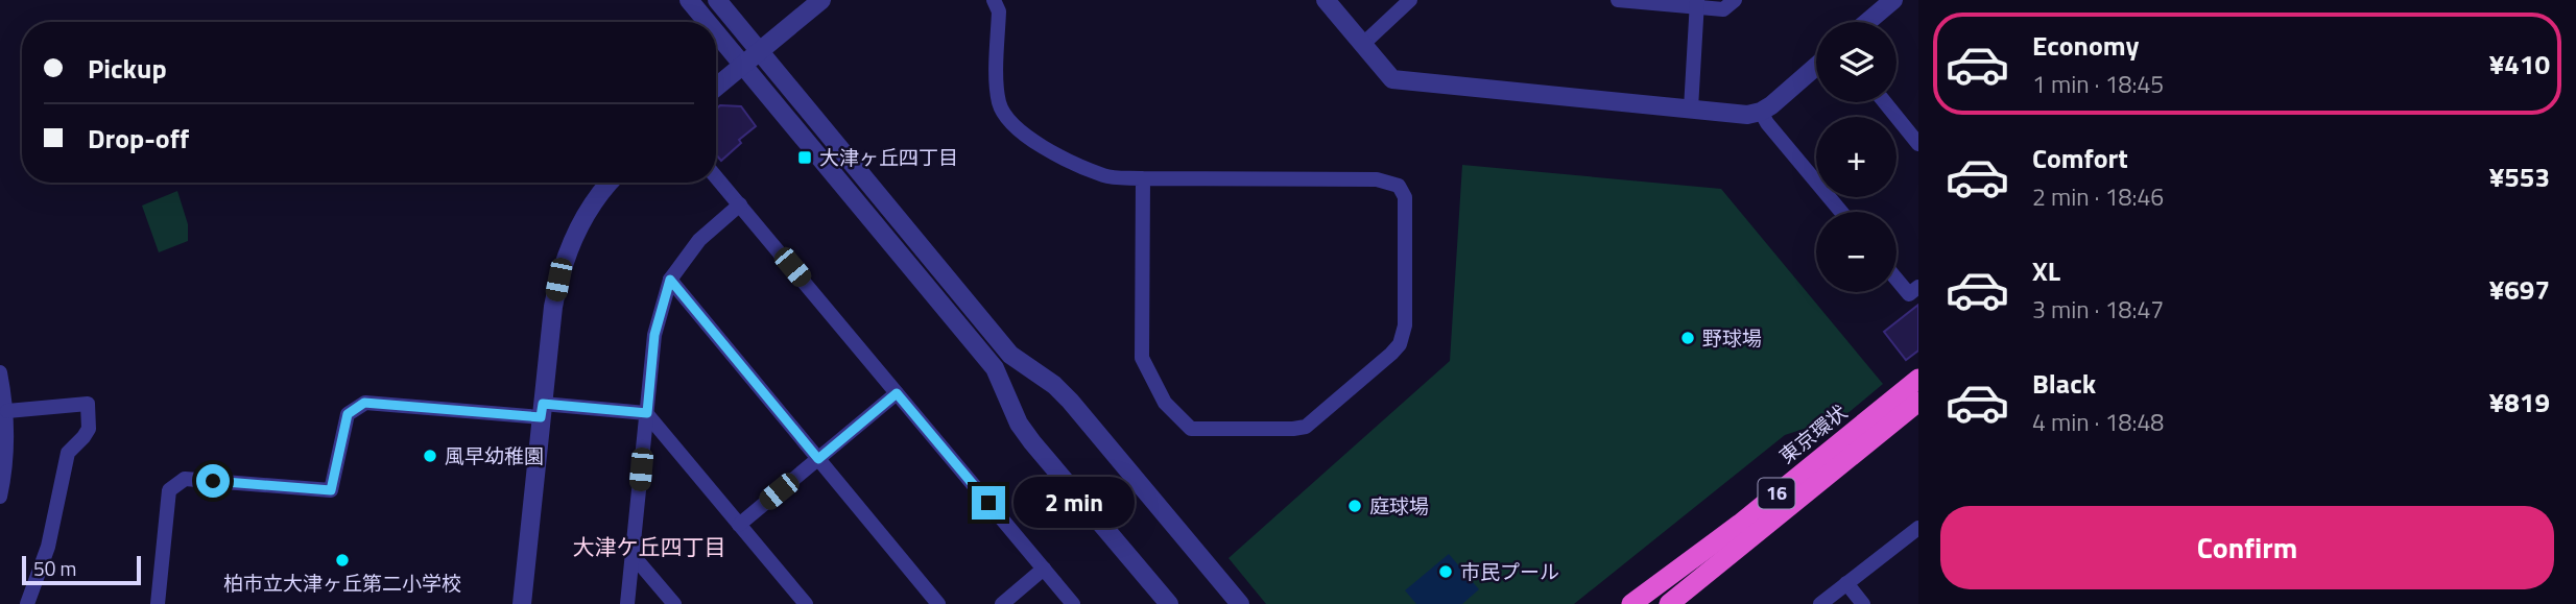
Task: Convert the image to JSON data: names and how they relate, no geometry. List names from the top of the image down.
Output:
{
  "streets": {
    "highway": ["東京環状", "16"]
  },
  "districts": ["大津ケ丘四丁目"],
  "places": {
    "transit": ["大津ヶ丘四丁目"],
    "other": [
      "野球場",
      "風早幼稚園",
      "庭球場",
      "柏市立大津ヶ丘第二小学校",
      "市民プール"
    ]
  },
  "scale_bar": "50 m",
  "page": {
    "list": [
      {
        "name": "Economy",
        "note": "1 min · 18:45",
        "value": "¥410"
      },
      {
        "name": "Comfort",
        "note": "2 min · 18:46",
        "value": "¥553"
      },
      {
        "name": "XL",
        "note": "3 min · 18:47",
        "value": "¥697"
      },
      {
        "name": "Black",
        "note": "4 min · 18:48",
        "value": "¥819"
      }
    ],
    "map_buttons": ["+", "−"],
    "banner": ["Pickup", "Drop-off"],
    "bubble": "2 min",
    "buttons": "Confirm",
    "scale": "50 m"
  }
}
